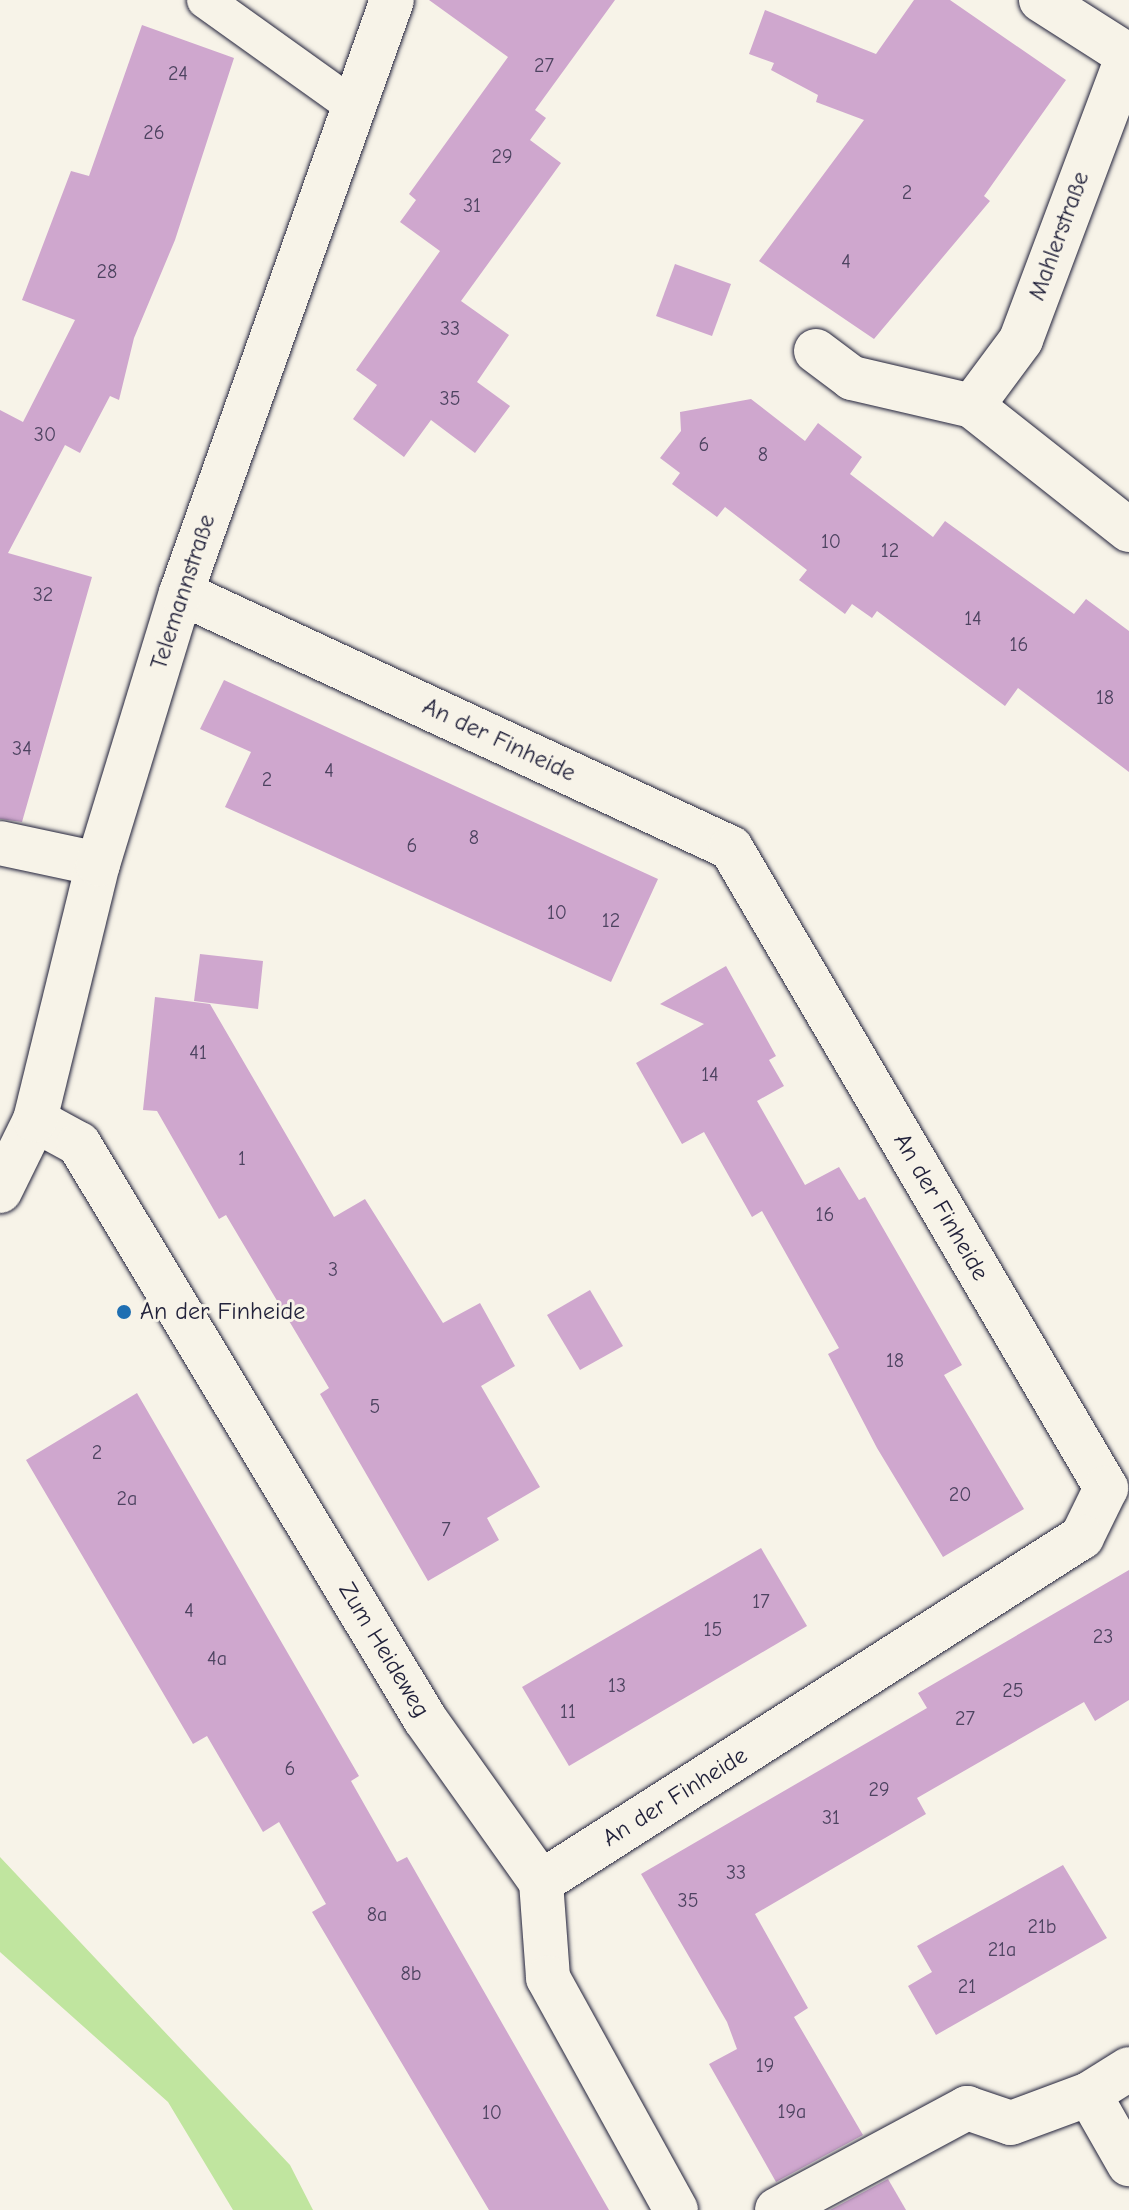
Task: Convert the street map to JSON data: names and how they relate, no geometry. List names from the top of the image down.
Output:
{
  "streets": {
    "street": [
      "Mahlerstraße",
      "Telemannstraße",
      "An der Finheide",
      "Zum Heideweg"
    ]
  },
  "crossings": [
    ["Telemannstraße", "An der Finheide"],
    ["Telemannstraße", "Zum Heideweg"],
    ["An der Finheide", "Zum Heideweg"]
  ],
  "places": ["An der Finheide"],
  "house_numbers": [
    "27",
    "24",
    "26",
    "29",
    "2",
    "31",
    "4",
    "28",
    "33",
    "35",
    "30",
    "6",
    "8",
    "10",
    "12",
    "32",
    "14",
    "16",
    "18",
    "34",
    "4",
    "2",
    "8",
    "6",
    "10",
    "12",
    "41",
    "14",
    "1",
    "16",
    "3",
    "18",
    "5",
    "2",
    "20",
    "2a",
    "7",
    "17",
    "4",
    "15",
    "23",
    "4a",
    "13",
    "25",
    "11",
    "27",
    "6",
    "29",
    "31",
    "33",
    "35",
    "8a",
    "21b",
    "21a",
    "8b",
    "21",
    "19",
    "19a",
    "10"
  ]
}
